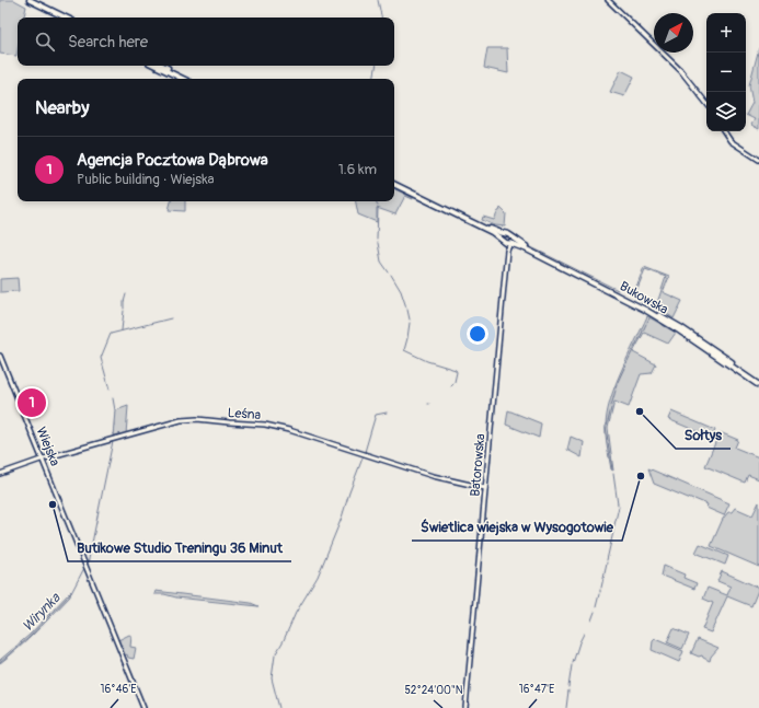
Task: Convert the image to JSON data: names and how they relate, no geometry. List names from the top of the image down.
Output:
{
  "streets": {
    "main road": ["Bukowska"],
    "street": ["Leśna", "Wiejska", "Batorowska"]
  },
  "crossings": [
    ["Bukowska", "Batorowska"],
    ["Leśna", "Wiejska"],
    ["Leśna", "Batorowska"]
  ],
  "water": ["Wirynka"],
  "places": ["Sołtys", "Świetlica wiejska w Wysogotowie", "Butikowe Studio Treningu 36 Minut"],
  "north": "top right",
  "page": {
    "map_buttons": ["+", "−"],
    "search": "Search here",
    "heading": "Nearby",
    "list": [
      {
        "mark": "1",
        "name": "Agencja Pocztowa Dąbrowa",
        "note": "Public building · Wiejska",
        "value": "1.6 km"
      }
    ],
    "pins": "1"
  },
  "coordinates": ["16°46'E", "16°47'E", "52°24'00\"N"]
}
